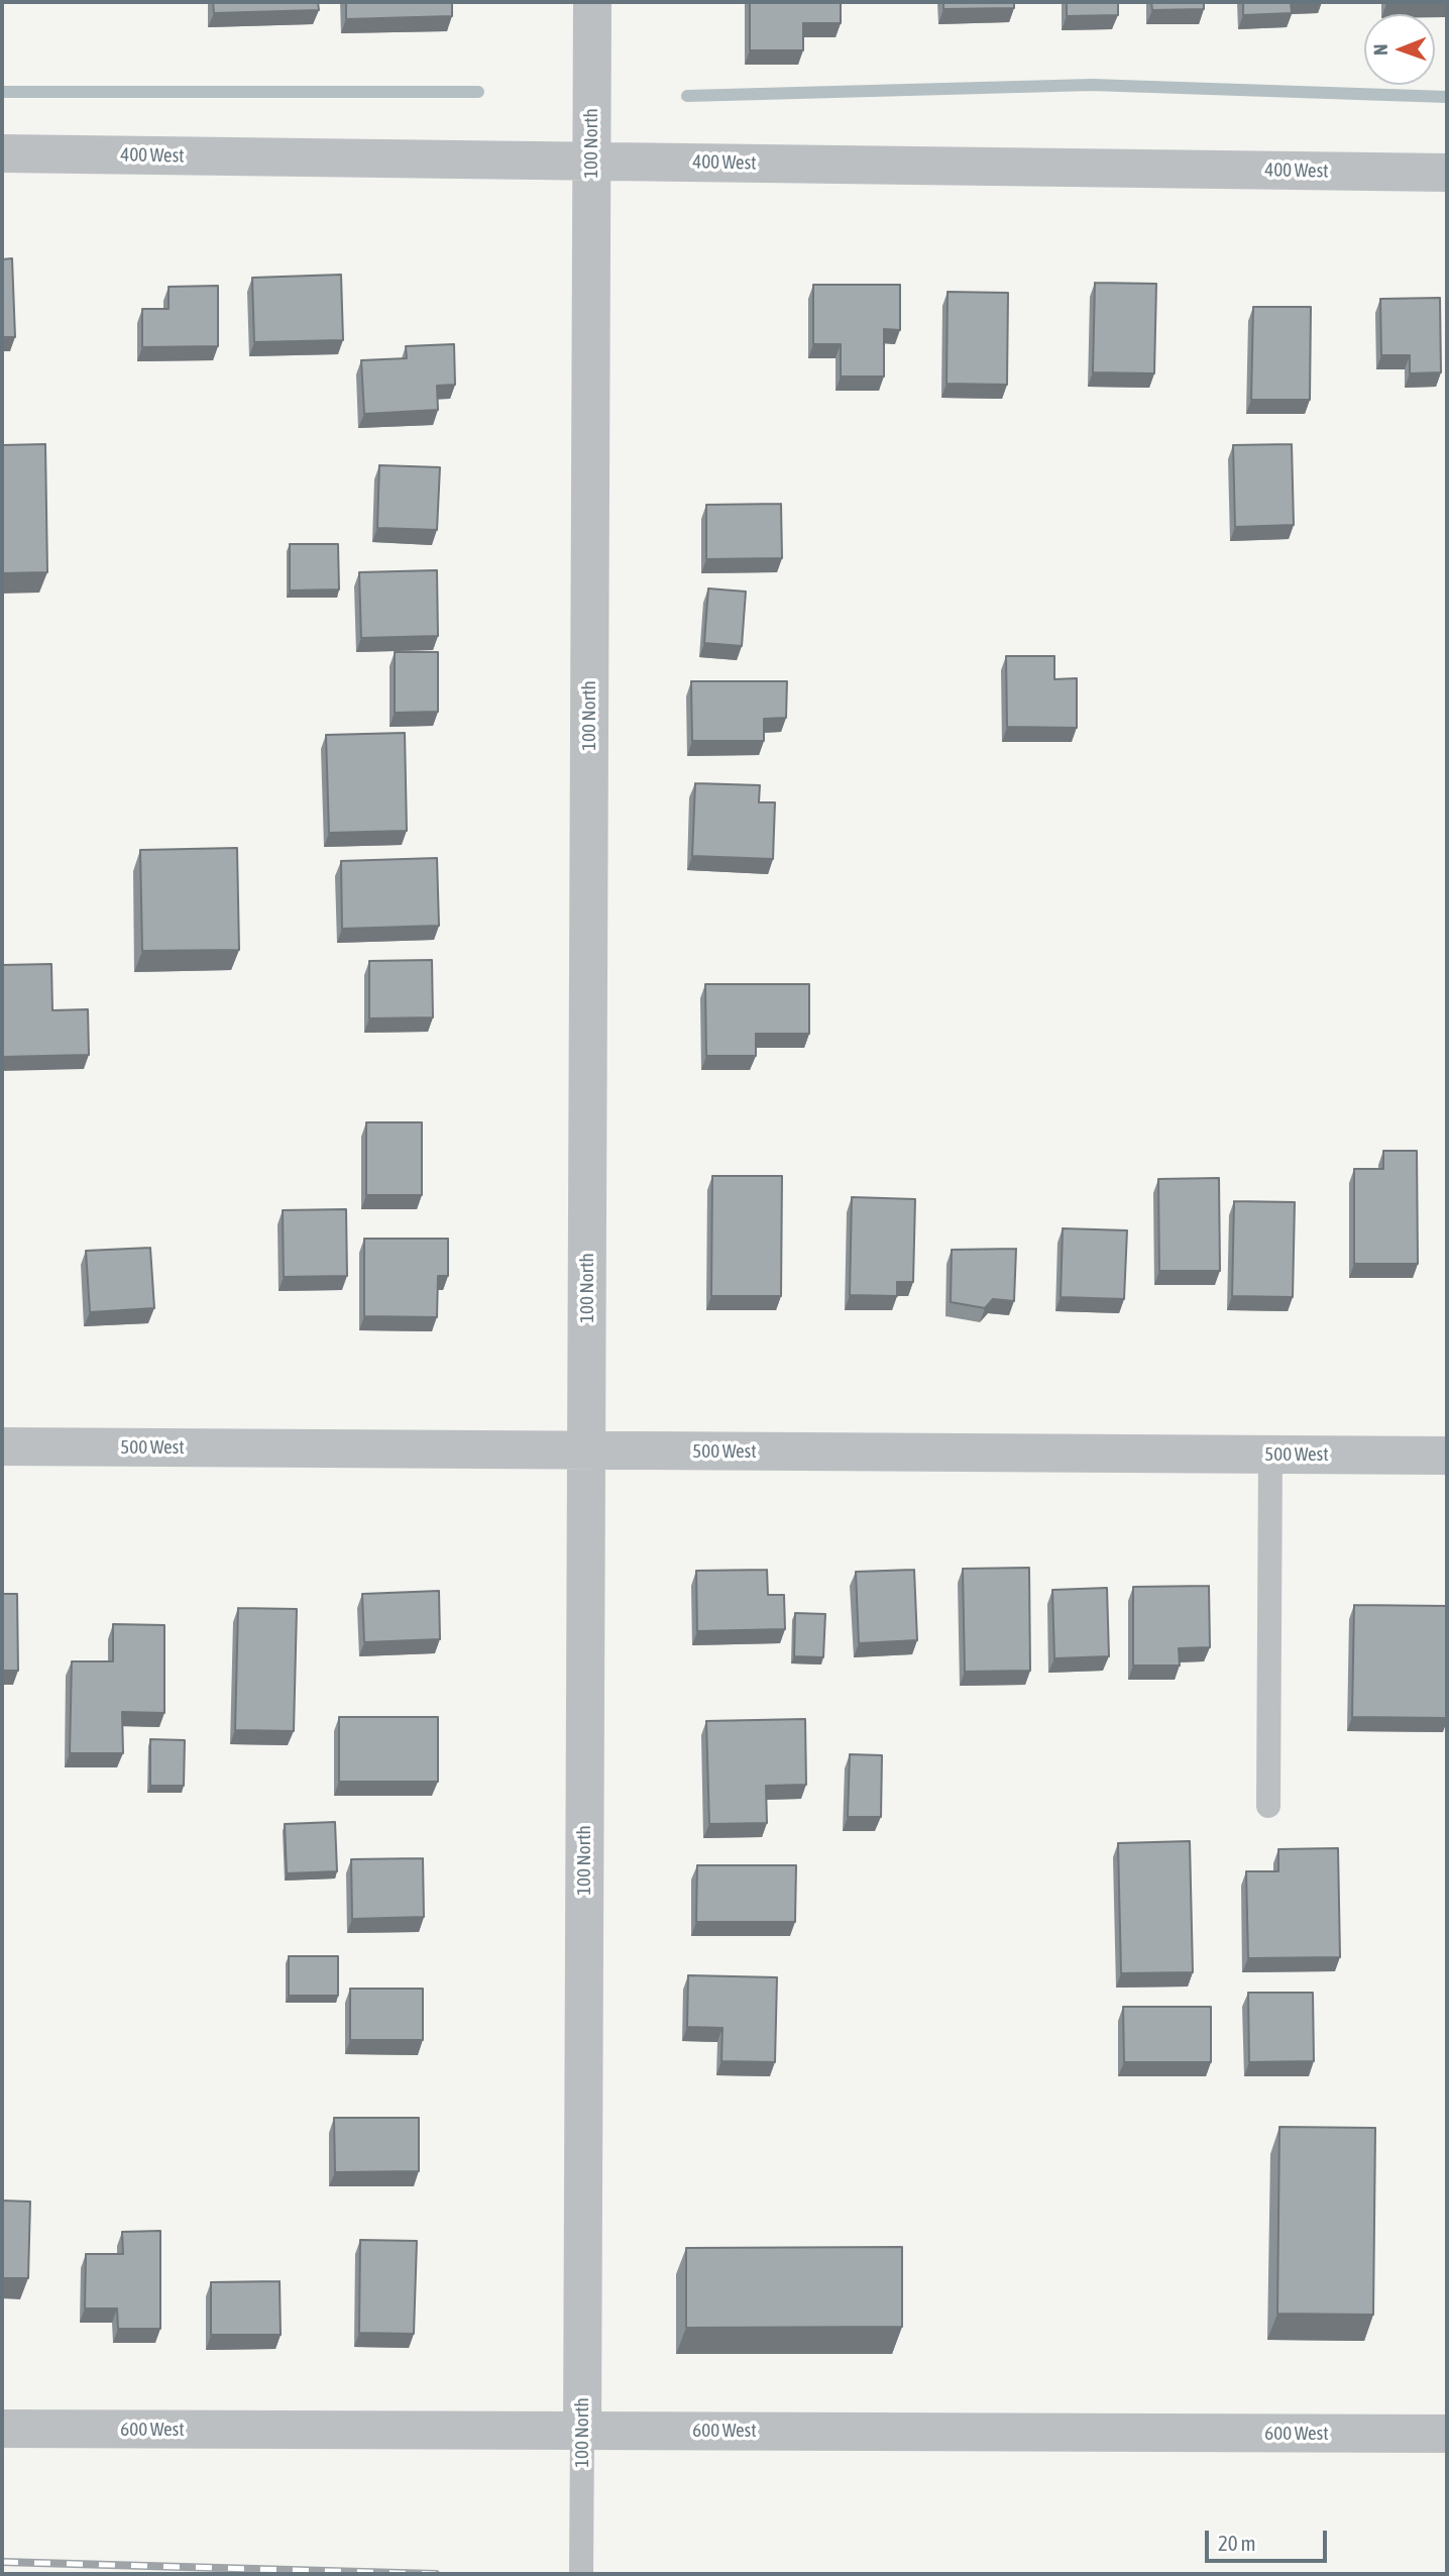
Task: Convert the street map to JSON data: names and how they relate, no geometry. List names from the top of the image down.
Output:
{
  "streets": {
    "street": [
      "100 North",
      "400 West",
      "500 West",
      "600 West"
    ]
  },
  "crossings": [
    ["100 North", "400 West"],
    ["100 North", "500 West"],
    ["100 North", "600 West"]
  ],
  "scale_bar": "20 m",
  "north": "left"
}
